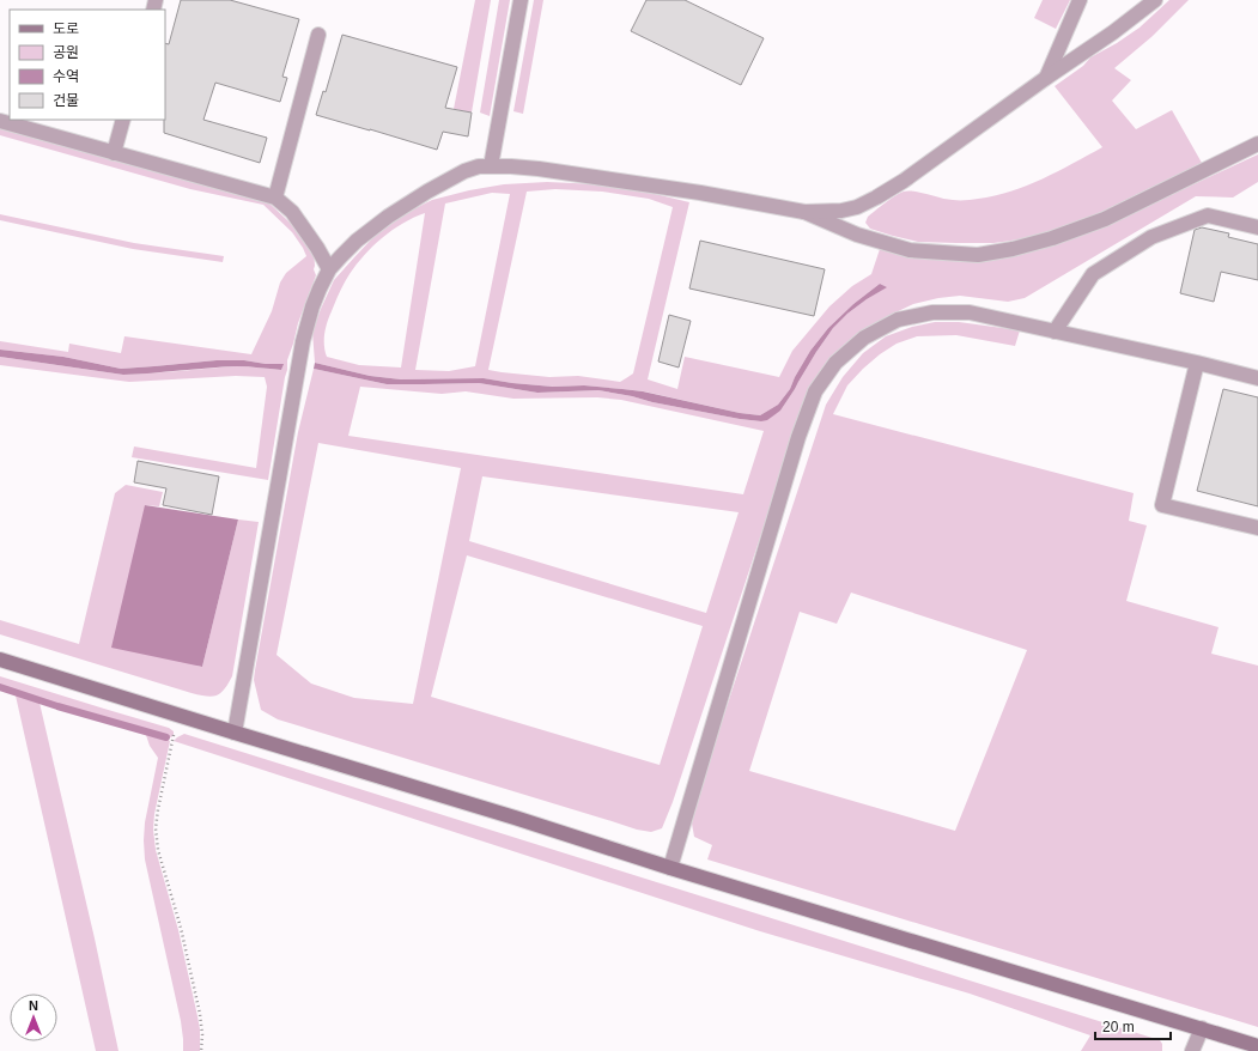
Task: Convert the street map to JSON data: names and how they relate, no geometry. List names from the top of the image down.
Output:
{
  "legend": [
    "도로",
    "공원",
    "수역",
    "건물"
  ],
  "scale_bar": "20 m",
  "north": "top"
}
